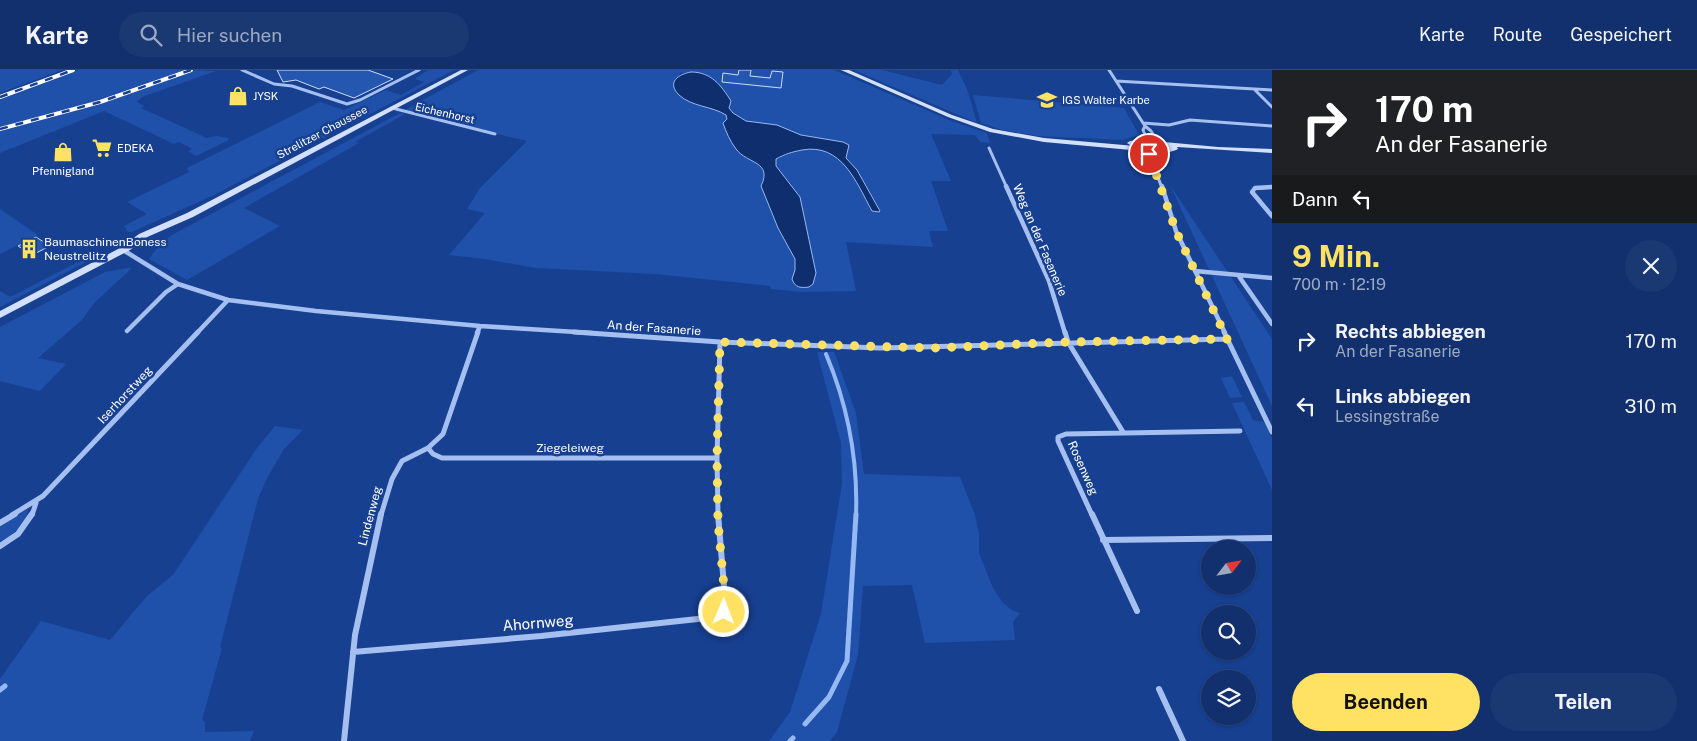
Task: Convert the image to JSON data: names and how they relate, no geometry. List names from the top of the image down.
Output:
{
  "streets": {
    "main road": ["Strelitzer Chaussee"],
    "street": [
      "Eichenhorst",
      "Weg an der Fasanerie",
      "An der Fasanerie",
      "Iserhorstweg",
      "Ziegeleiweg",
      "Rosenweg",
      "Lindenweg",
      "Ahornweg"
    ]
  },
  "crossings": [
    ["Eichenhorst", "Strelitzer Chaussee"],
    ["Strelitzer Chaussee", "An der Fasanerie"],
    ["Weg an der Fasanerie", "An der Fasanerie"],
    ["An der Fasanerie", "Iserhorstweg"],
    ["An der Fasanerie", "Lindenweg"],
    ["Ziegeleiweg", "Lindenweg"],
    ["Ziegeleiweg", "Ahornweg"],
    ["Lindenweg", "Ahornweg"]
  ],
  "places": {
    "shop": ["JYSK", "Pfennigland"],
    "school or university": ["IGS Walter Karbe"],
    "supermarket": ["EDEKA"],
    "building": ["BaumaschinenBoness Neustrelitz"]
  },
  "north": "top right",
  "page": {
    "header": "Karte",
    "search": "Hier suchen",
    "nav": ["Karte", "Route", "Gespeichert"],
    "turn": ["170 m", "An der Fasanerie"],
    "then": "Dann",
    "heading": ["9 Min.", "700 m · 12:19"],
    "list": [
      {
        "name": "Rechts abbiegen",
        "note": "An der Fasanerie",
        "value": "170 m"
      },
      {
        "name": "Links abbiegen",
        "note": "Lessingstraße",
        "value": "310 m"
      }
    ],
    "buttons": ["Beenden", "Teilen"]
  }
}
